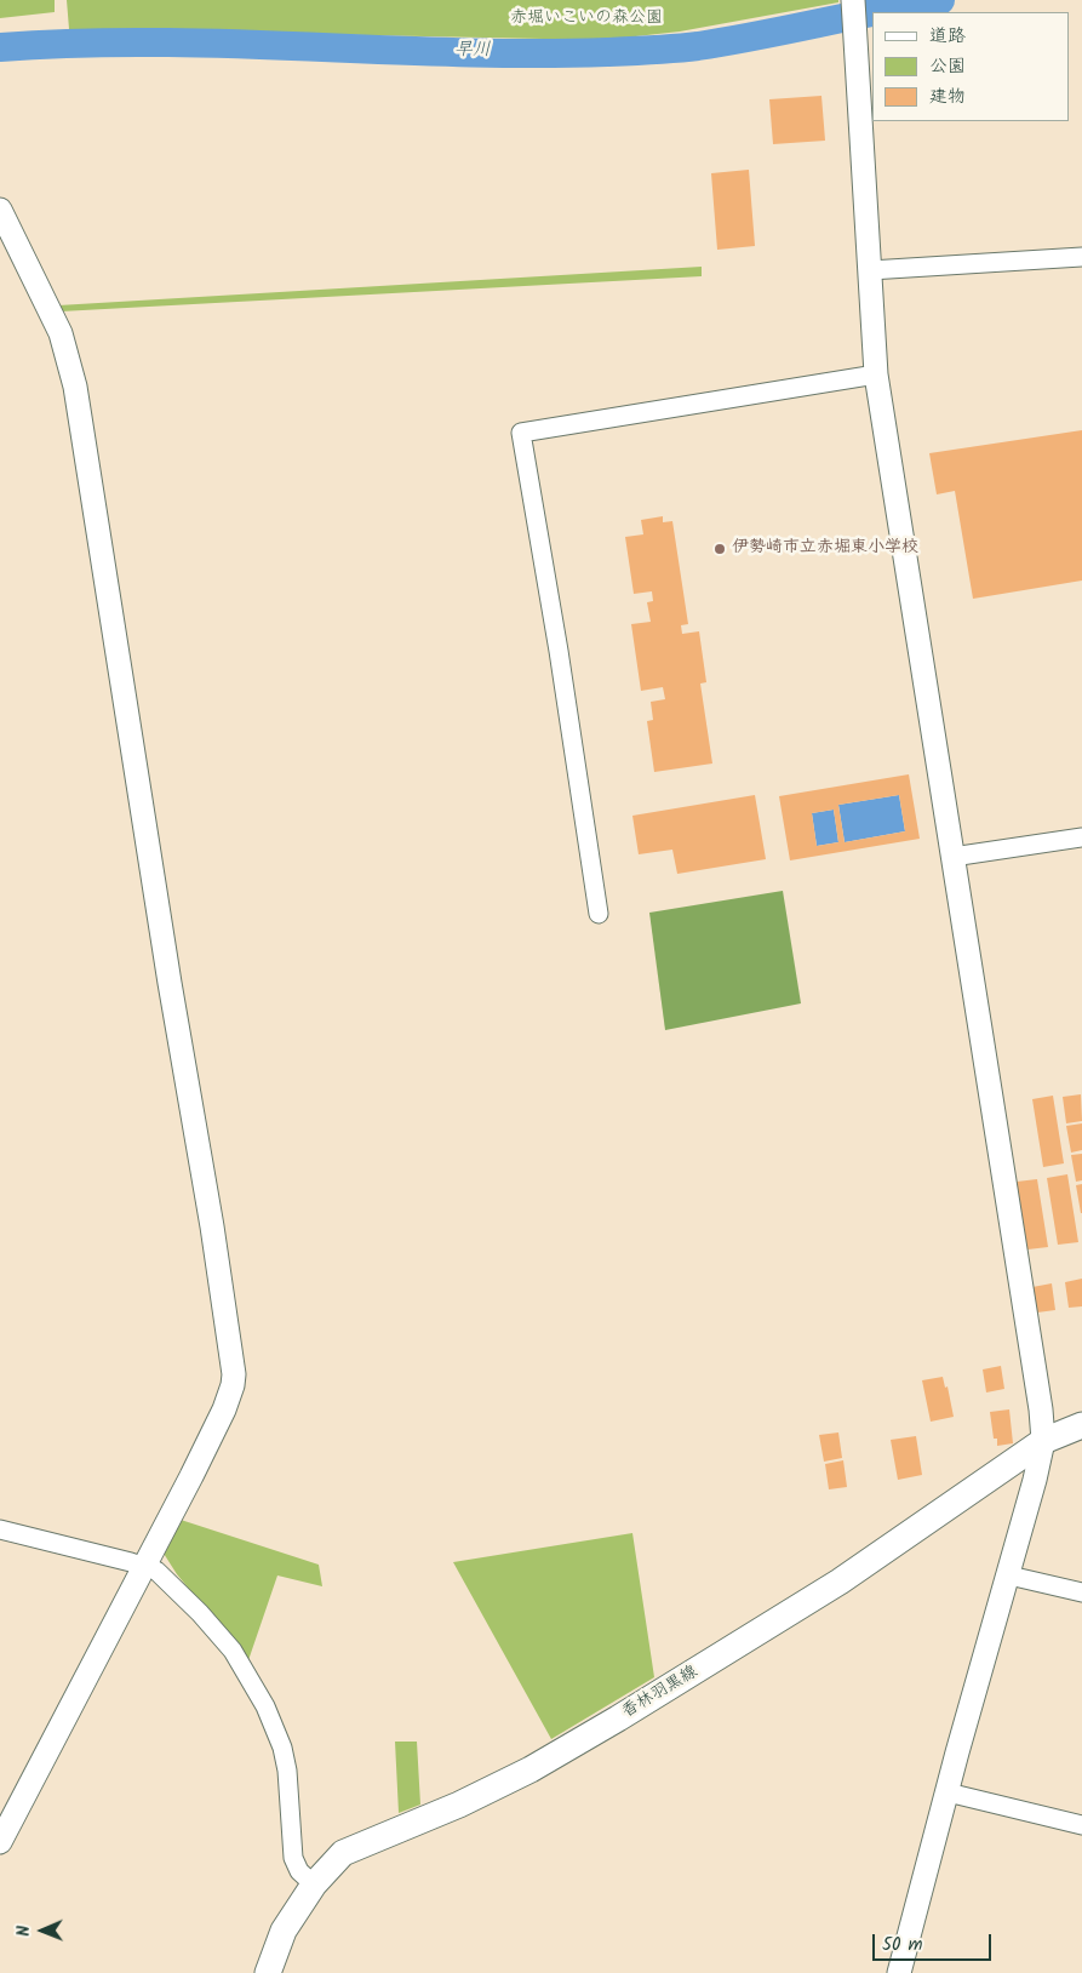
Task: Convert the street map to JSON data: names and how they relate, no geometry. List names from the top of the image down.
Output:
{
  "streets": {
    "main road": ["香林羽黒線"]
  },
  "water": ["早川"],
  "parks": ["赤堀いこいの森公園"],
  "places": ["伊勢崎市立赤堀東小学校"],
  "legend": ["道路", "公園", "建物"],
  "scale_bar": "50 m",
  "north": "left"
}
